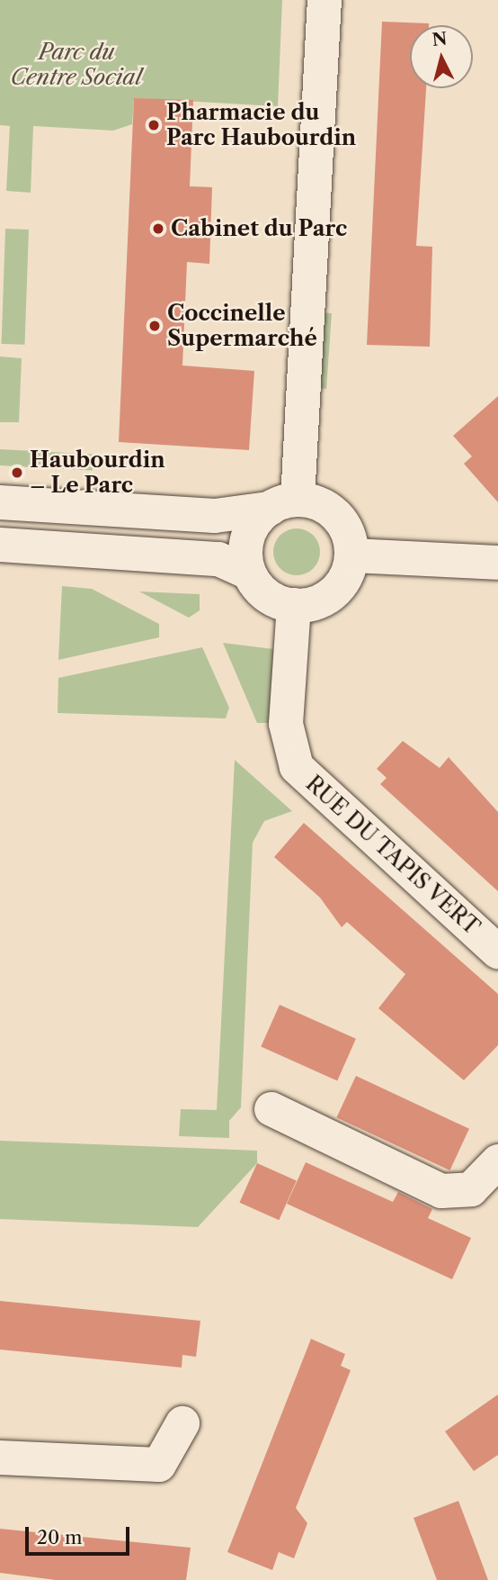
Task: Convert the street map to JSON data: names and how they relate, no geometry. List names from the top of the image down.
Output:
{
  "streets": {
    "street": ["RUE DU TAPIS VERT"]
  },
  "parks": ["Parc du Centre Social"],
  "places": [
    "Pharmacie du Parc Haubourdin",
    "Cabinet du Parc",
    "Coccinelle Supermarché",
    "Haubourdin – Le Parc"
  ],
  "scale_bar": "20 m",
  "north": "top"
}
